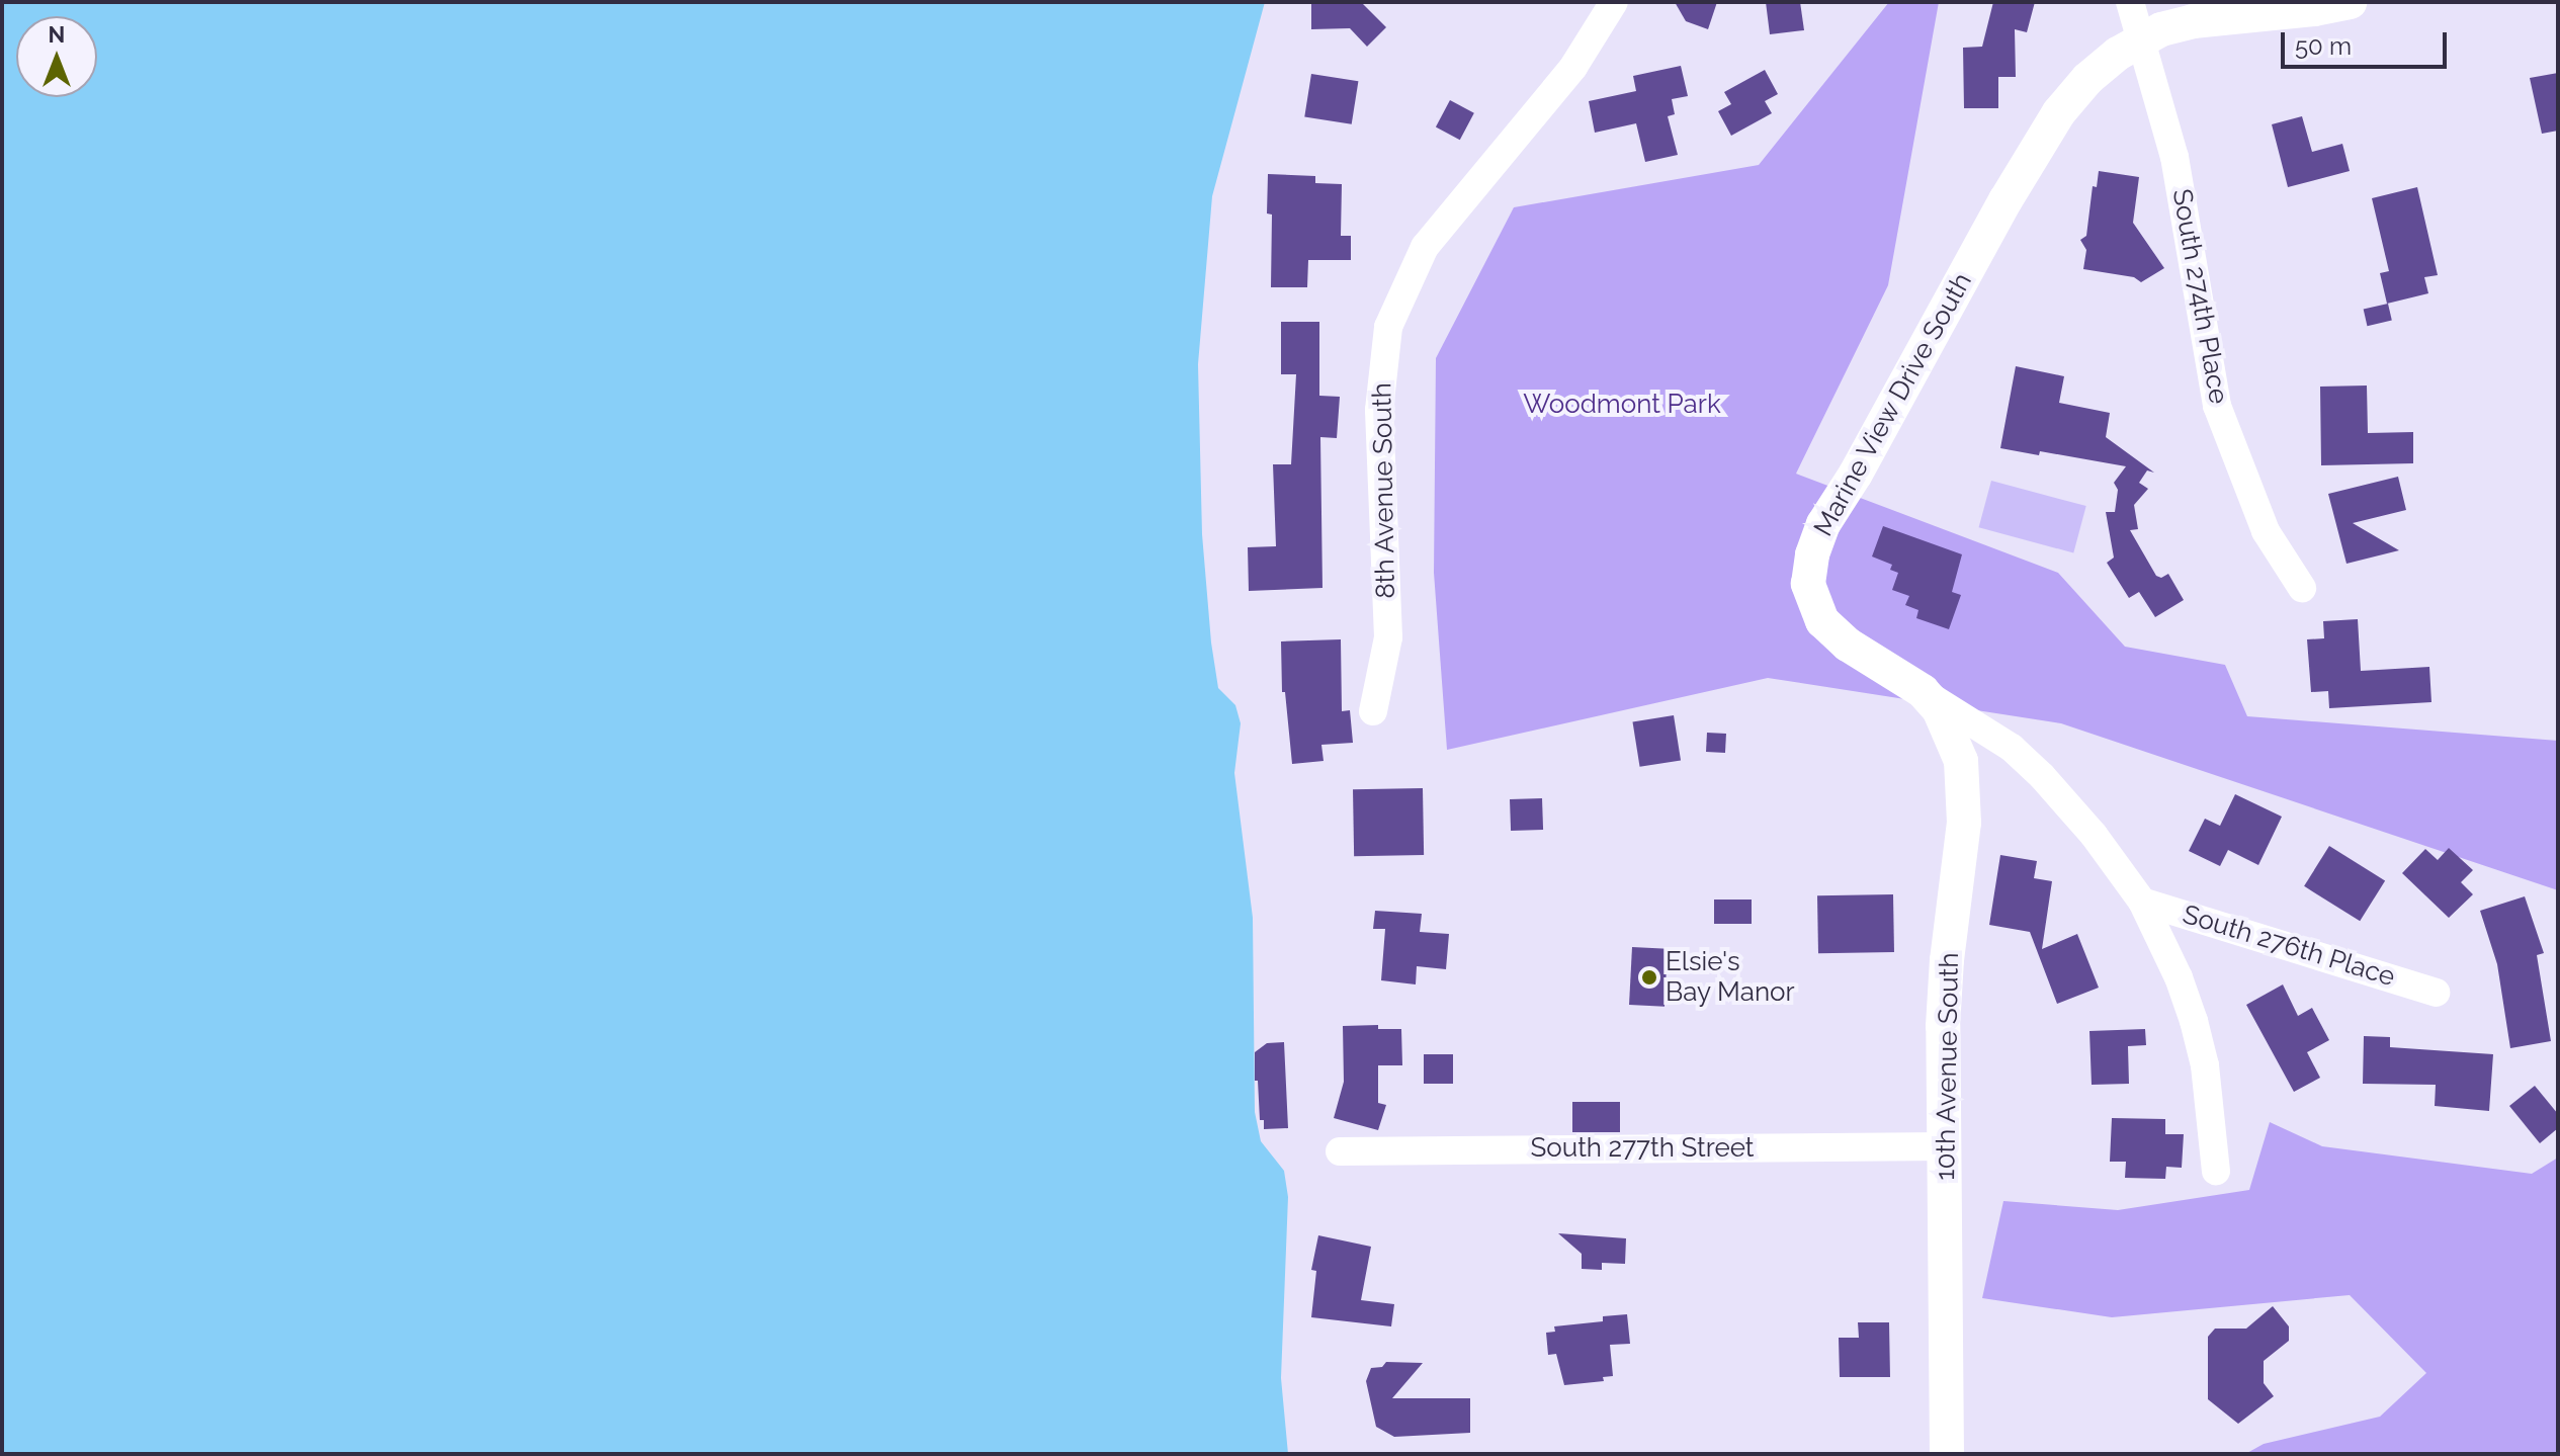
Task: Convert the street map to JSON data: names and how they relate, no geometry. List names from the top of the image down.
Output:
{
  "streets": {
    "main road": ["Marine View Drive South", "10th Avenue South"],
    "street": [
      "South 274th Place",
      "8th Avenue South",
      "South 276th Place",
      "South 277th Street"
    ]
  },
  "crossings": [
    ["South 274th Place", "Marine View Drive South"],
    ["Marine View Drive South", "South 276th Place"],
    ["Marine View Drive South", "10th Avenue South"],
    ["10th Avenue South", "South 277th Street"]
  ],
  "parks": ["Woodmont Park"],
  "places": ["Elsie's Bay Manor"],
  "scale_bar": "50 m",
  "north": "top"
}
